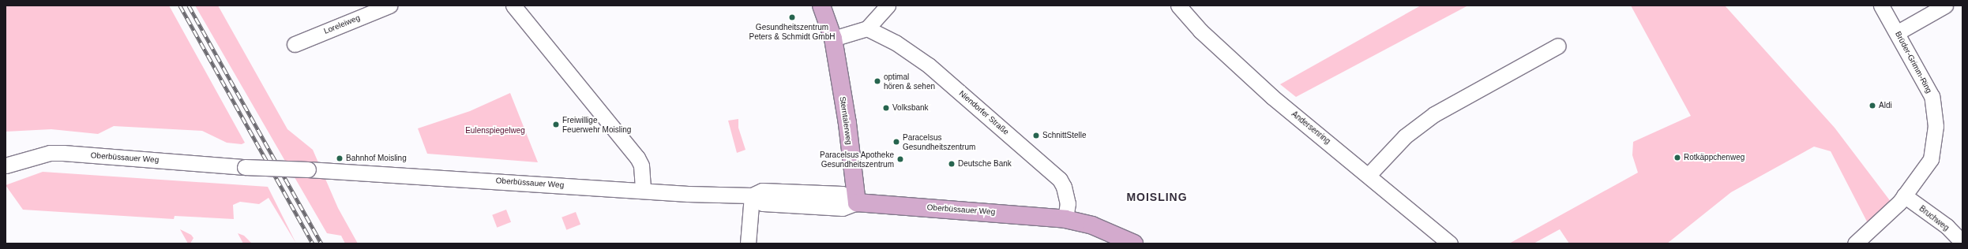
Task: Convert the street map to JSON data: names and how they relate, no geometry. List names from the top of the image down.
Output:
{
  "streets": {
    "main road": ["Sterntalerweg", "Oberbüssauer Weg"],
    "street": [
      "Loreleiweg",
      "Brüder-Grimm-Ring",
      "Niendorfer Straße",
      "Andersenring",
      "Bruchweg"
    ]
  },
  "crossings": [
    ["Brüder-Grimm-Ring", "Bruchweg"],
    ["Niendorfer Straße", "Oberbüssauer Weg"],
    ["Sterntalerweg", "Oberbüssauer Weg"]
  ],
  "districts": ["MOISLING"],
  "parks": ["Eulenspiegelweg"],
  "places": [
    "Gesundheitszentrum Peters & Schmidt GmbH",
    "optimal hören & sehen",
    "Aldi",
    "Volksbank",
    "Freiwillige Feuerwehr Moisling",
    "SchnittStelle",
    "Paracelsus Gesundheitszentrum",
    "Rotkäppchenweg",
    "Bahnhof Moisling",
    "Paracelsus Apotheke Gesundheitszentrum",
    "Deutsche Bank"
  ]
}
